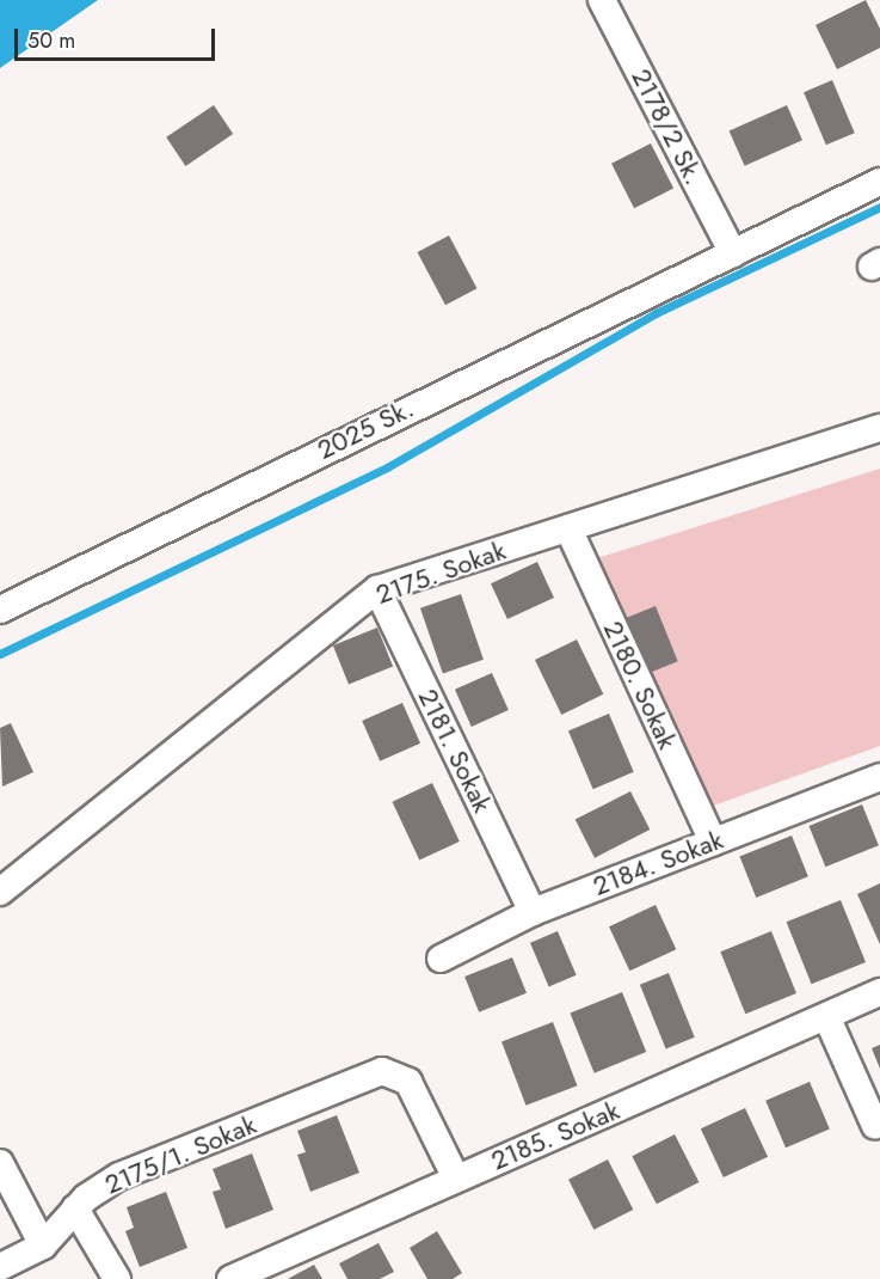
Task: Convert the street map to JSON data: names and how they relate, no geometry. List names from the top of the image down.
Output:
{
  "streets": {
    "street": [
      "2178/2 Sk.",
      "2025 Sk.",
      "2175. Sokak",
      "2180. Sokak",
      "2181. Sokak",
      "2184. Sokak",
      "2185. Sokak",
      "2175/1. Sokak"
    ]
  },
  "crossings": [
    ["2178/2 Sk.", "2025 Sk."],
    ["2175. Sokak", "2180. Sokak"],
    ["2175. Sokak", "2181. Sokak"],
    ["2180. Sokak", "2184. Sokak"],
    ["2181. Sokak", "2184. Sokak"],
    ["2185. Sokak", "2175/1. Sokak"]
  ],
  "scale_bar": "50 m"
}
